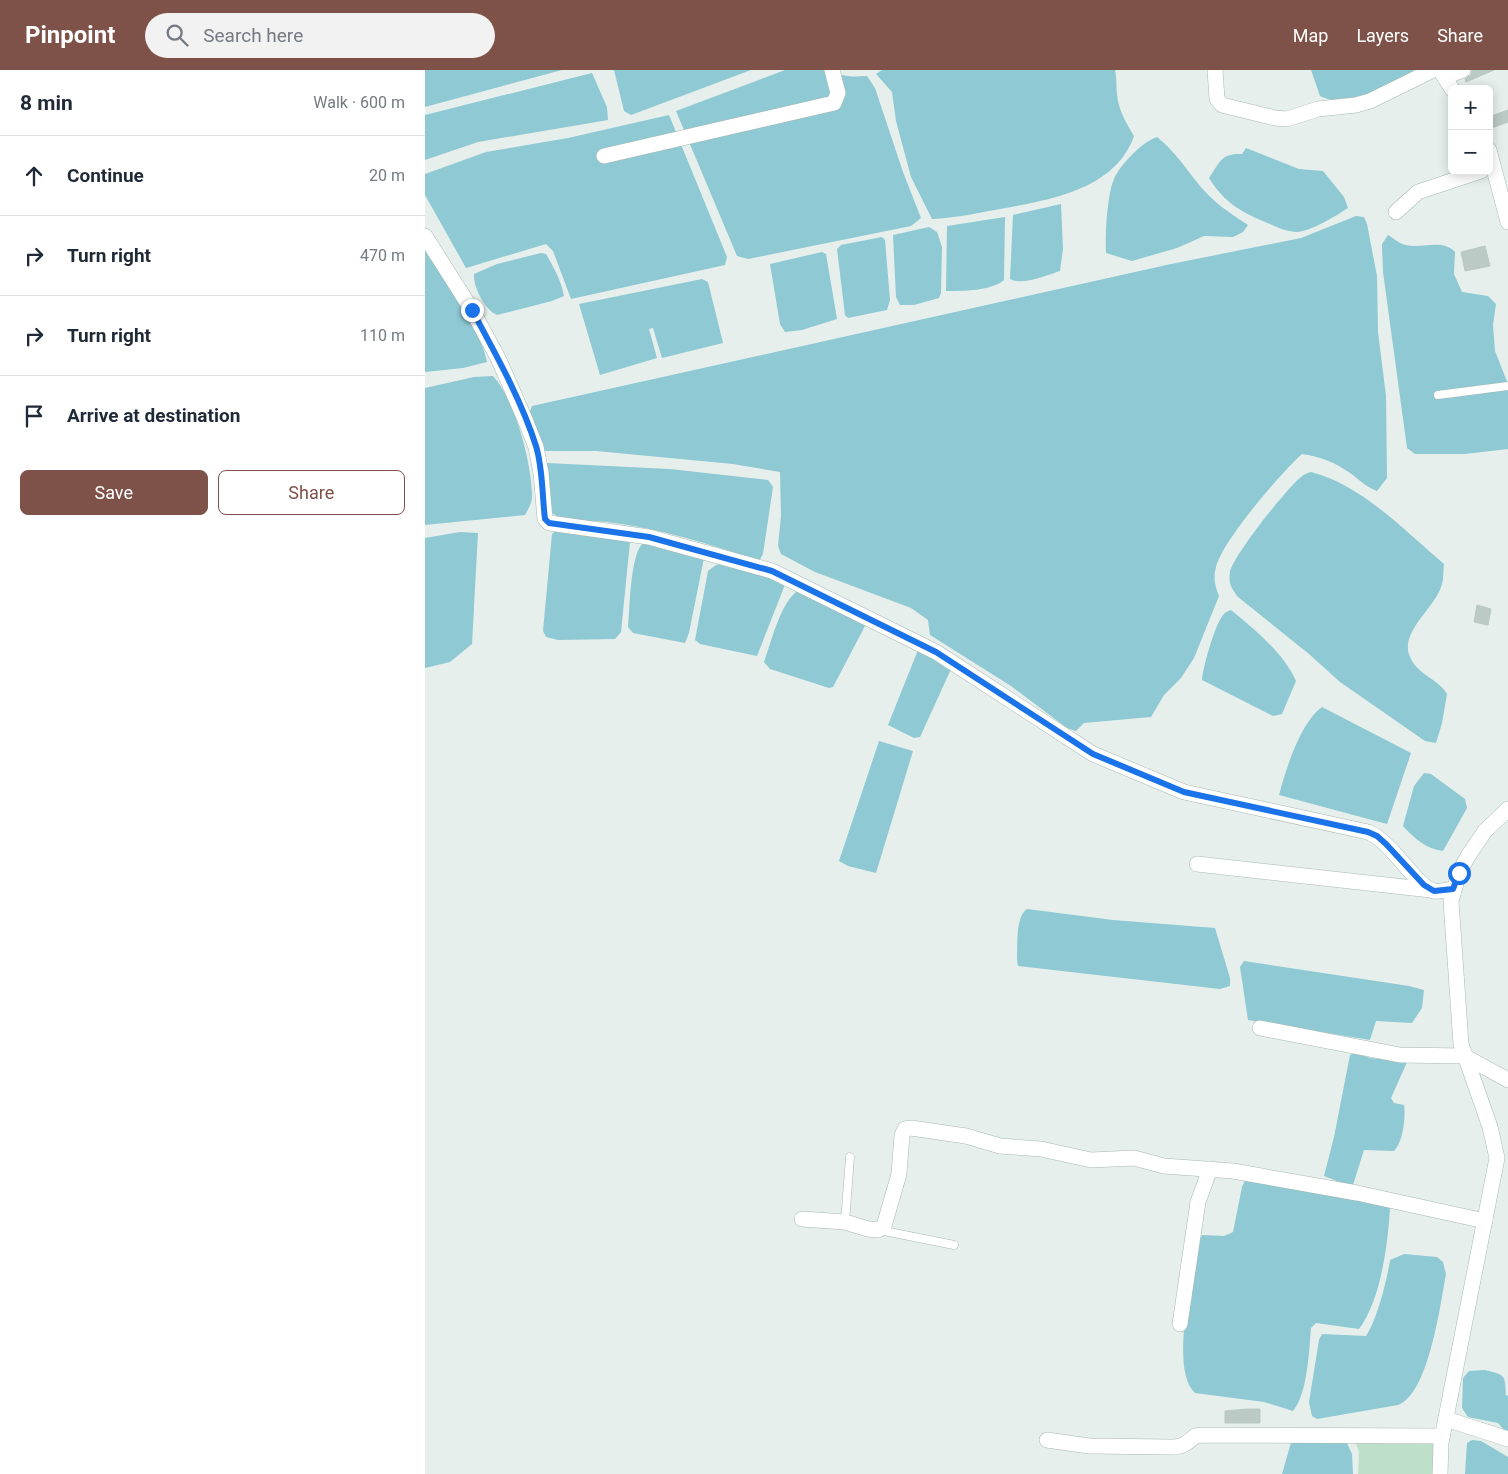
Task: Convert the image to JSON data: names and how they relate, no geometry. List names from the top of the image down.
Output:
{
  "page": {
    "header": "Pinpoint",
    "search": "Search here",
    "nav": ["Map", "Layers", "Share"],
    "heading": ["8 min", "Walk · 600 m"],
    "map_buttons": ["+", "−"],
    "list": [
      ["Continue", "20 m"],
      ["Turn right", "470 m"],
      ["Turn right", "110 m"],
      "Arrive at destination"
    ],
    "buttons": ["Save", "Share"]
  }
}
